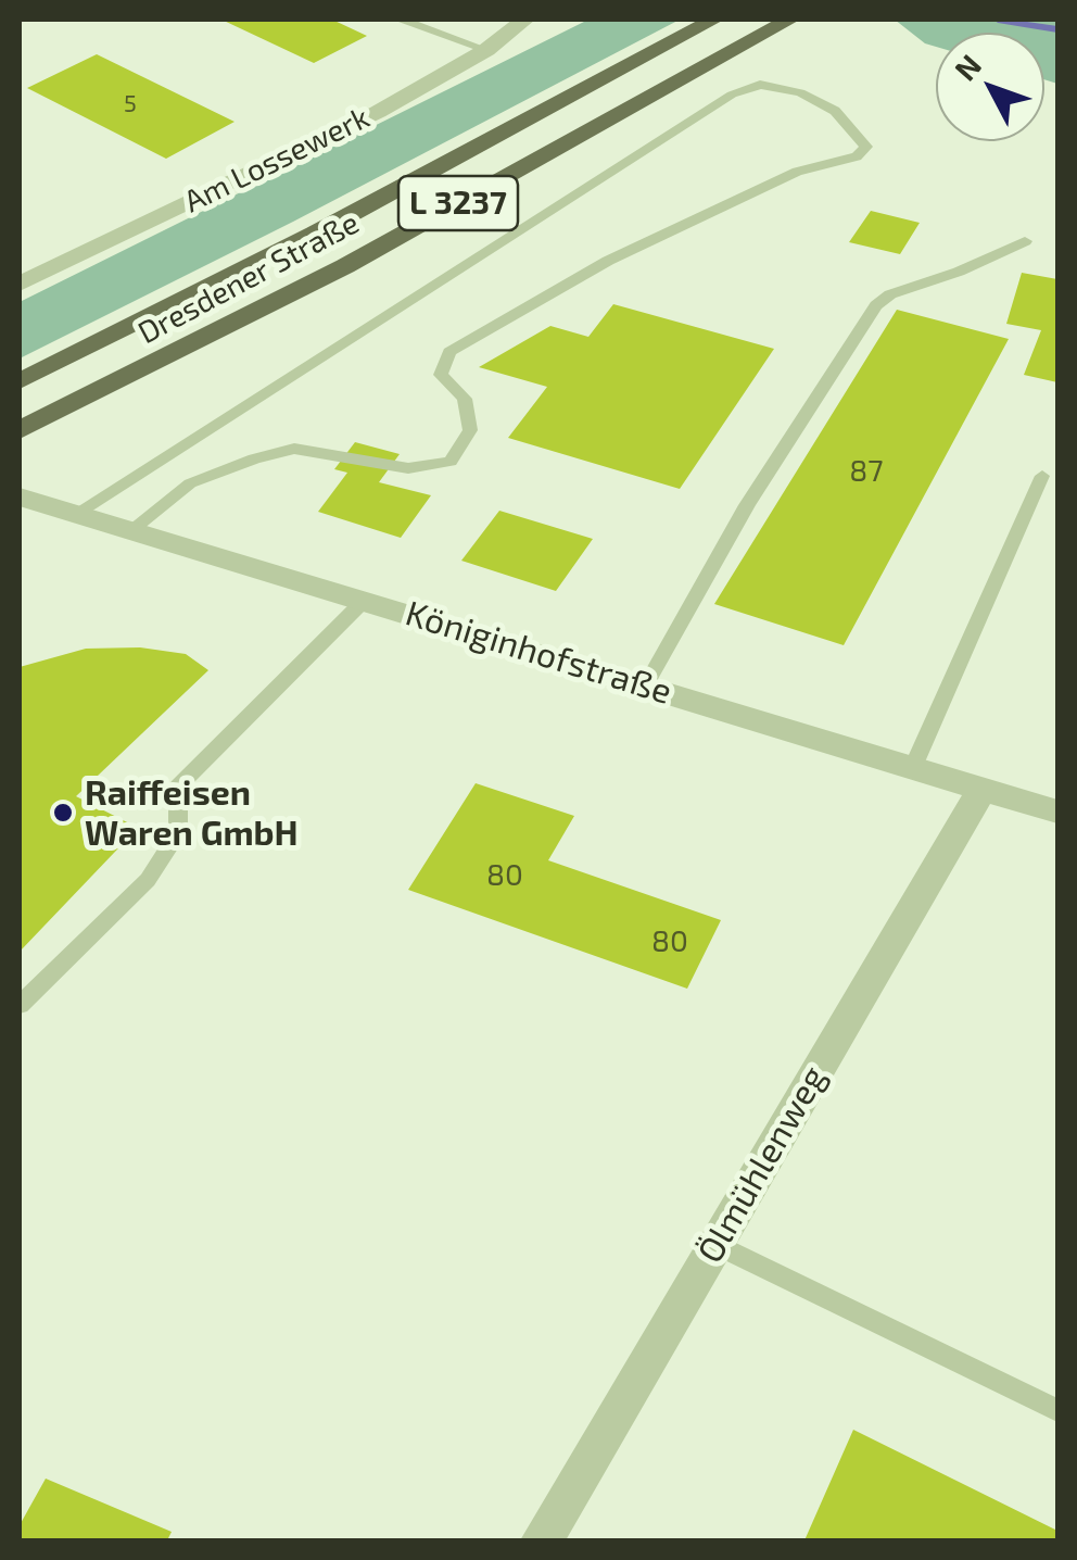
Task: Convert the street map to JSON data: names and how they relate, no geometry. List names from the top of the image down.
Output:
{
  "streets": {
    "main road": ["L 3237", "Dresdener Straße"],
    "street": ["Am Lossewerk", "Königinhofstraße", "Ölmühlenweg"]
  },
  "crossings": [
    ["Königinhofstraße", "Ölmühlenweg"]
  ],
  "places": ["Raiffeisen Waren GmbH"],
  "house_numbers": [
    "5",
    "87",
    "80",
    "80"
  ],
  "north": "top left"
}
